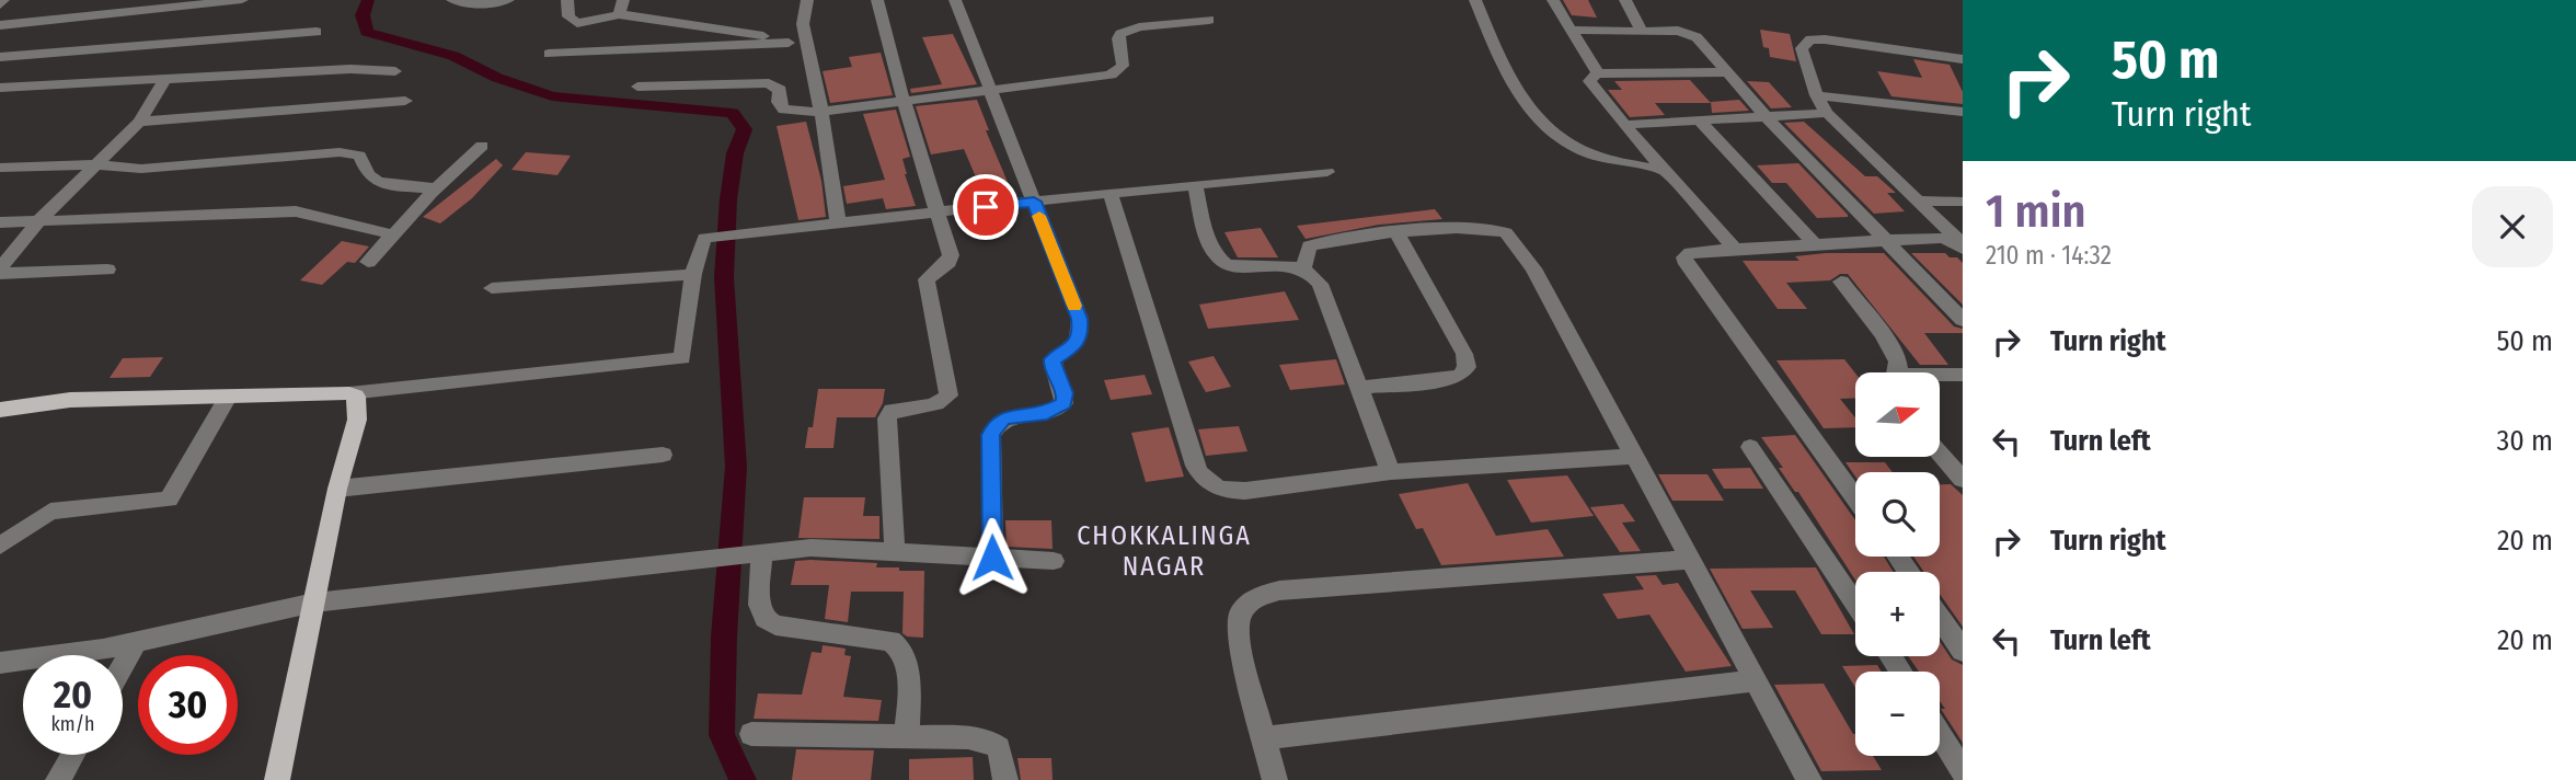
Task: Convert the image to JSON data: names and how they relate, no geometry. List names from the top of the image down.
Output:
{
  "districts": ["CHOKKALINGA NAGAR"],
  "north": "right",
  "page": {
    "turn": ["50 m", "Turn right"],
    "heading": ["1 min", "210 m · 14:32"],
    "list": [
      {
        "name": "Turn right",
        "value": "50 m"
      },
      {
        "name": "Turn left",
        "value": "30 m"
      },
      {
        "name": "Turn right",
        "value": "20 m"
      },
      {
        "name": "Turn left",
        "value": "20 m"
      }
    ],
    "map_buttons": ["+", "−"],
    "speed": "20 km/h",
    "limit": "30"
  }
}
